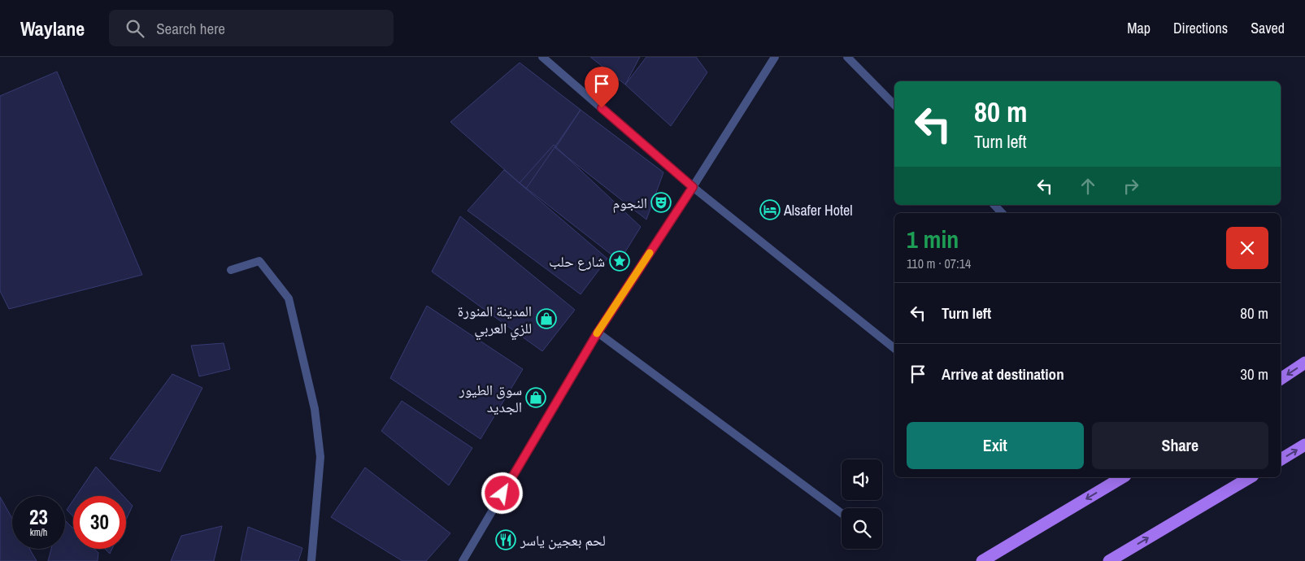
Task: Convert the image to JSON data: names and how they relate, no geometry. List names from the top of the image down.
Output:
{
  "places": {
    "theatre": ["النجوم"],
    "hotel": ["Alsafer Hotel"],
    "place": ["شارع حلب"],
    "shop": ["المدينة المنورة للزي العربي", "سوق الطيور الجديد"],
    "restaurant": ["لحم بعجين ياسر"]
  },
  "page": {
    "header": "Waylane",
    "search": "Search here",
    "nav": ["Map", "Directions", "Saved"],
    "turn": ["80 m", "Turn left"],
    "heading": ["1 min", "110 m · 07:14"],
    "list": [
      {
        "name": "Turn left",
        "value": "80 m"
      },
      {
        "name": "Arrive at destination",
        "value": "30 m"
      }
    ],
    "buttons": ["Exit", "Share"],
    "speed": "23 km/h",
    "limit": "30"
  }
}
